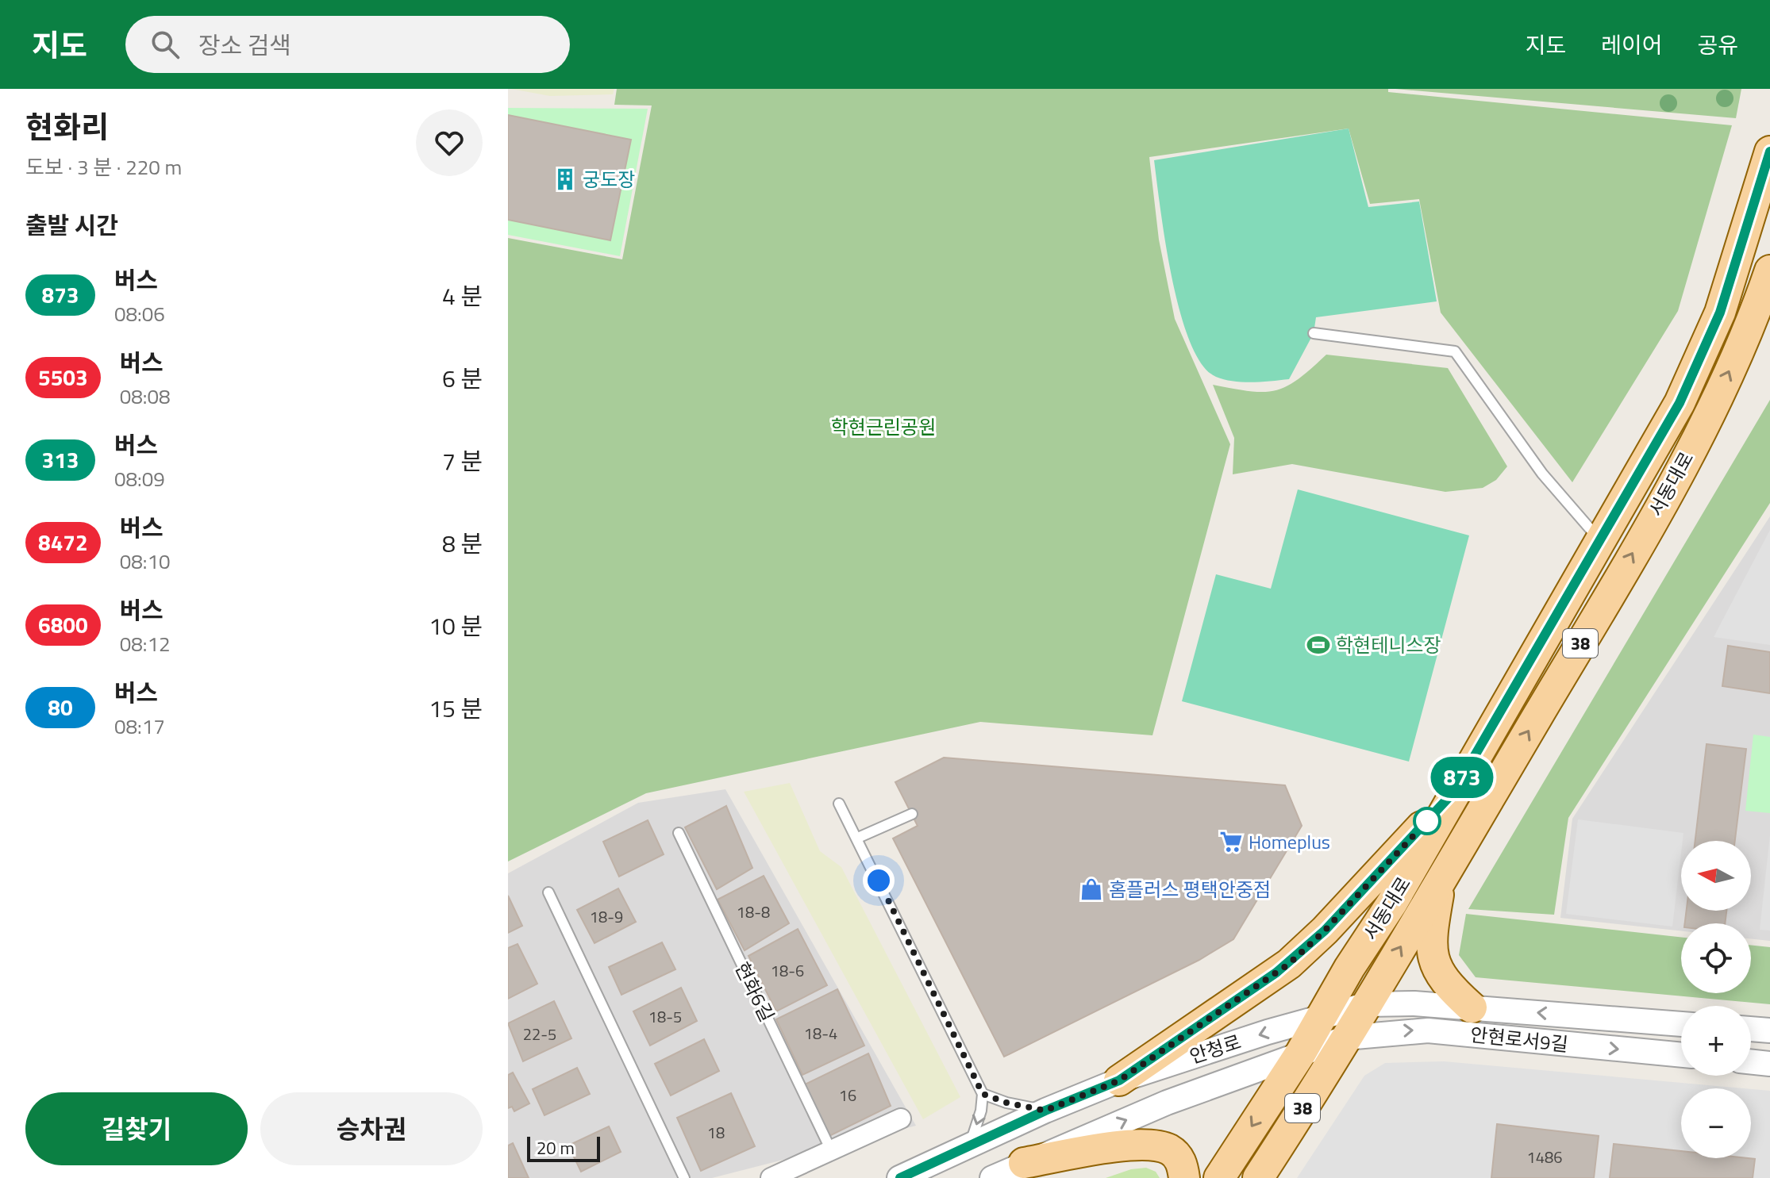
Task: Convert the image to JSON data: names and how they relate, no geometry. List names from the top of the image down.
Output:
{
  "streets": {
    "main road": ["서동대로", "38"],
    "street": ["안현로서9길", "안청로"],
    "lane": ["현화6길"]
  },
  "crossings": [
    ["서동대로", "안현로서9길"],
    ["서동대로", "안청로"],
    ["안현로서9길", "안청로"]
  ],
  "one_way": ["안현로서9길"],
  "parks": ["학현근린공원"],
  "places": {
    "building": ["궁도장"],
    "sports": ["학현테니스장"],
    "supermarket": ["Homeplus"],
    "shop": ["홈플러스 평택안중점"]
  },
  "lines": ["bus line 873"],
  "house_numbers": [
    "18-8",
    "18-9",
    "18-6",
    "18-5",
    "18-4",
    "22-5",
    "16",
    "18",
    "1486"
  ],
  "scale_bar": "20 m",
  "north": "left",
  "page": {
    "header": "지도",
    "search": "장소 검색",
    "nav": ["지도", "레이어", "공유"],
    "heading": [
      ["현화리", "도보 · 3 분 · 220 m"],
      "출발 시간"
    ],
    "on_map": "873",
    "list": [
      {
        "mark": "873",
        "name": "버스",
        "note": "08:06",
        "value": "4 분"
      },
      {
        "mark": "5503",
        "name": "버스",
        "note": "08:08",
        "value": "6 분"
      },
      {
        "mark": "313",
        "name": "버스",
        "note": "08:09",
        "value": "7 분"
      },
      {
        "mark": "8472",
        "name": "버스",
        "note": "08:10",
        "value": "8 분"
      },
      {
        "mark": "6800",
        "name": "버스",
        "note": "08:12",
        "value": "10 분"
      },
      {
        "mark": "80",
        "name": "버스",
        "note": "08:17",
        "value": "15 분"
      }
    ],
    "map_buttons": ["+", "−"],
    "buttons": ["길찾기", "승차권"],
    "scale": "20 m"
  }
}
